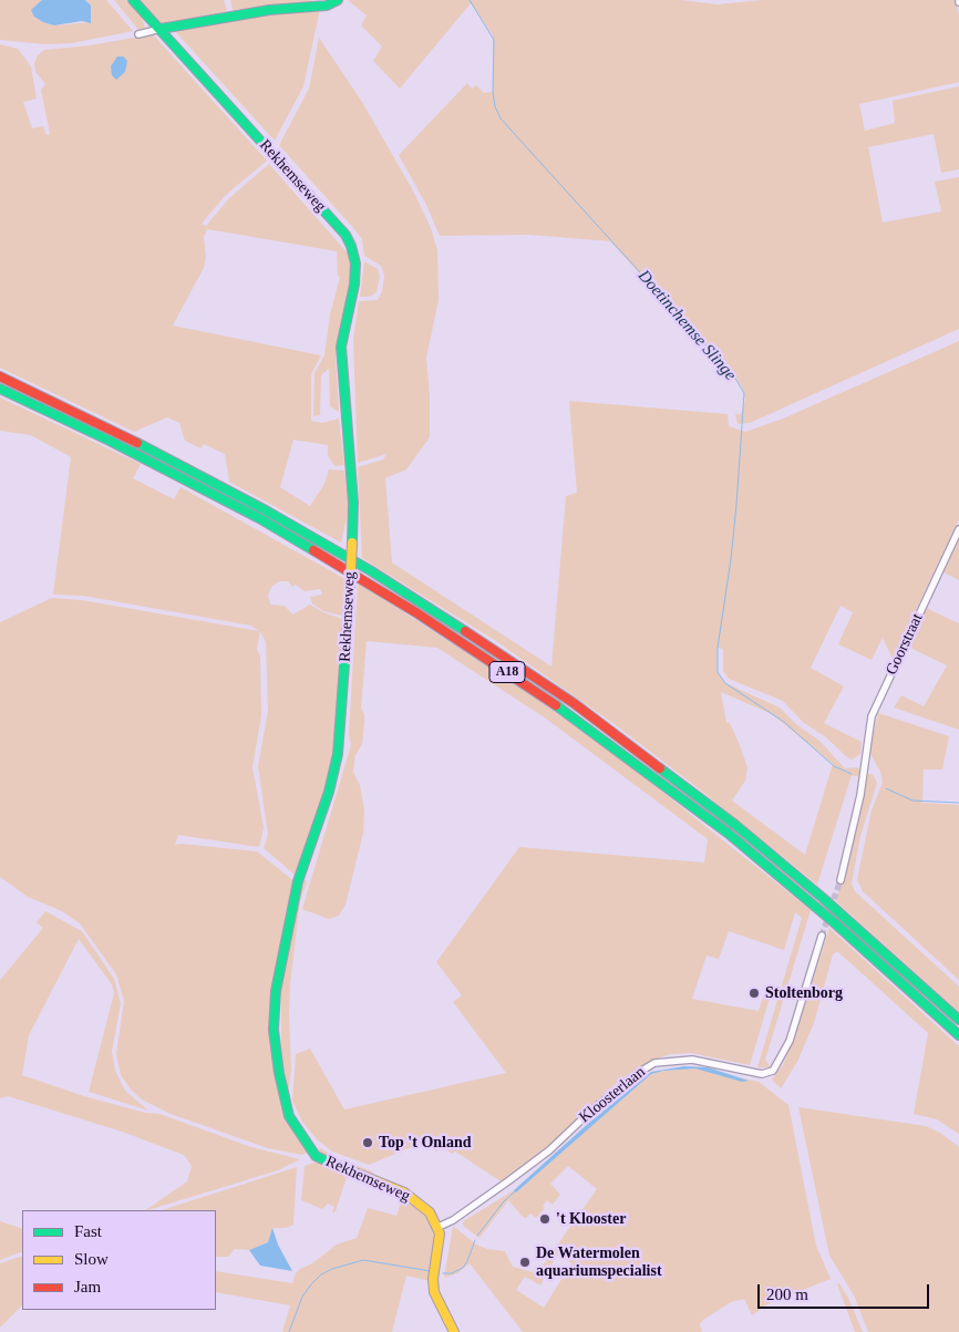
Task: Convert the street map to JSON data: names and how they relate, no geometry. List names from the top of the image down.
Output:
{
  "streets": {
    "main road": ["Rekhemseweg", "A18"],
    "street": ["Goorstraat", "Kloosterlaan"]
  },
  "crossings": [
    ["Rekhemseweg", "Kloosterlaan"]
  ],
  "water": ["Doetinchemse Slinge"],
  "places": [
    "Stoltenborg",
    "Top 't Onland",
    "'t Klooster",
    "De Watermolen aquariumspecialist"
  ],
  "legend": ["Fast", "Slow", "Jam"],
  "scale_bar": "200 m"
}
